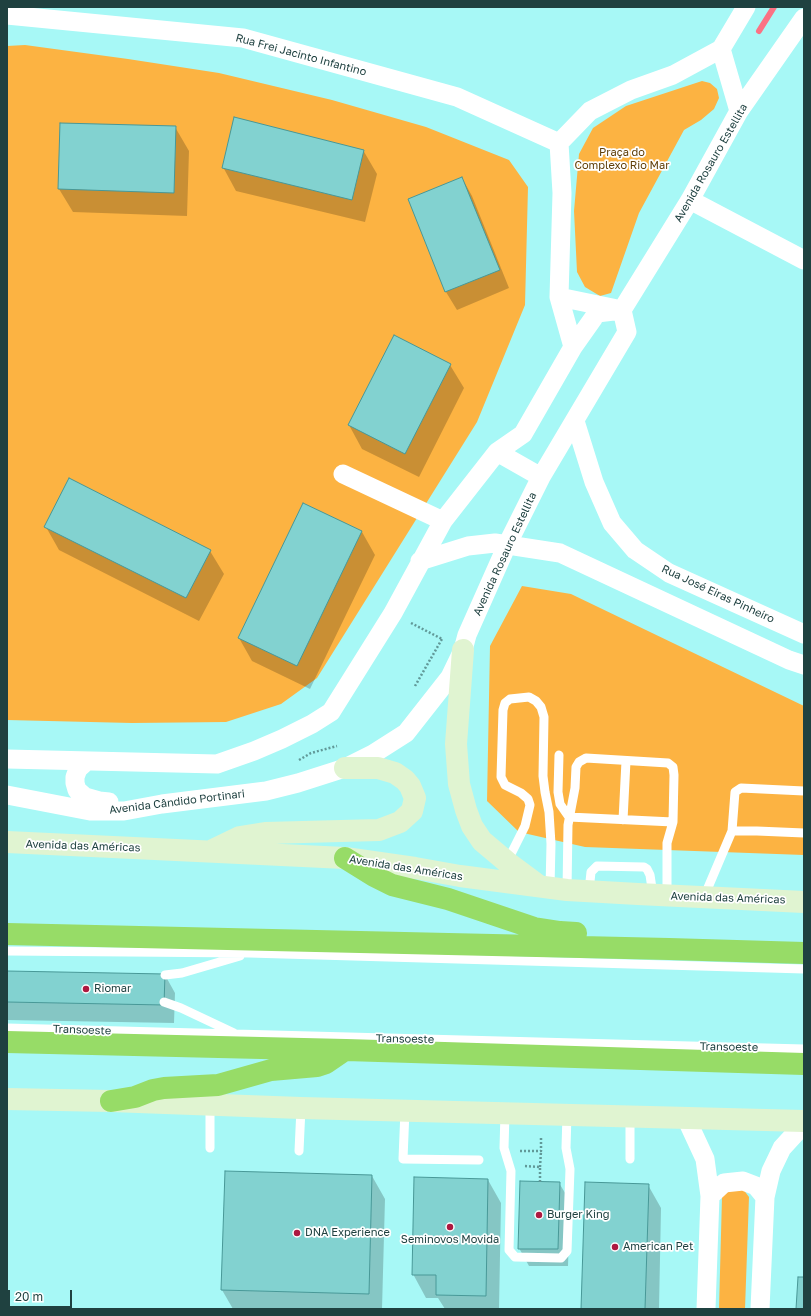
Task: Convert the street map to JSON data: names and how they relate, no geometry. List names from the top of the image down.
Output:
{
  "streets": {
    "main road": ["Avenida das Américas"],
    "street": [
      "Rua Frei Jacinto Infantino",
      "Avenida Rosauro Estellita",
      "Rua José Eiras Pinheiro",
      "Avenida Cândido Portinari"
    ],
    "lane": ["Transoeste"]
  },
  "crossings": [
    ["Avenida Rosauro Estellita", "Rua José Eiras Pinheiro"],
    ["Avenida Rosauro Estellita", "Avenida Cândido Portinari"]
  ],
  "parks": ["Praça do Complexo Rio Mar"],
  "places": [
    "Riomar",
    "Burger King",
    "Seminovos Movida",
    "DNA Experience",
    "American Pet"
  ],
  "scale_bar": "20 m"
}
